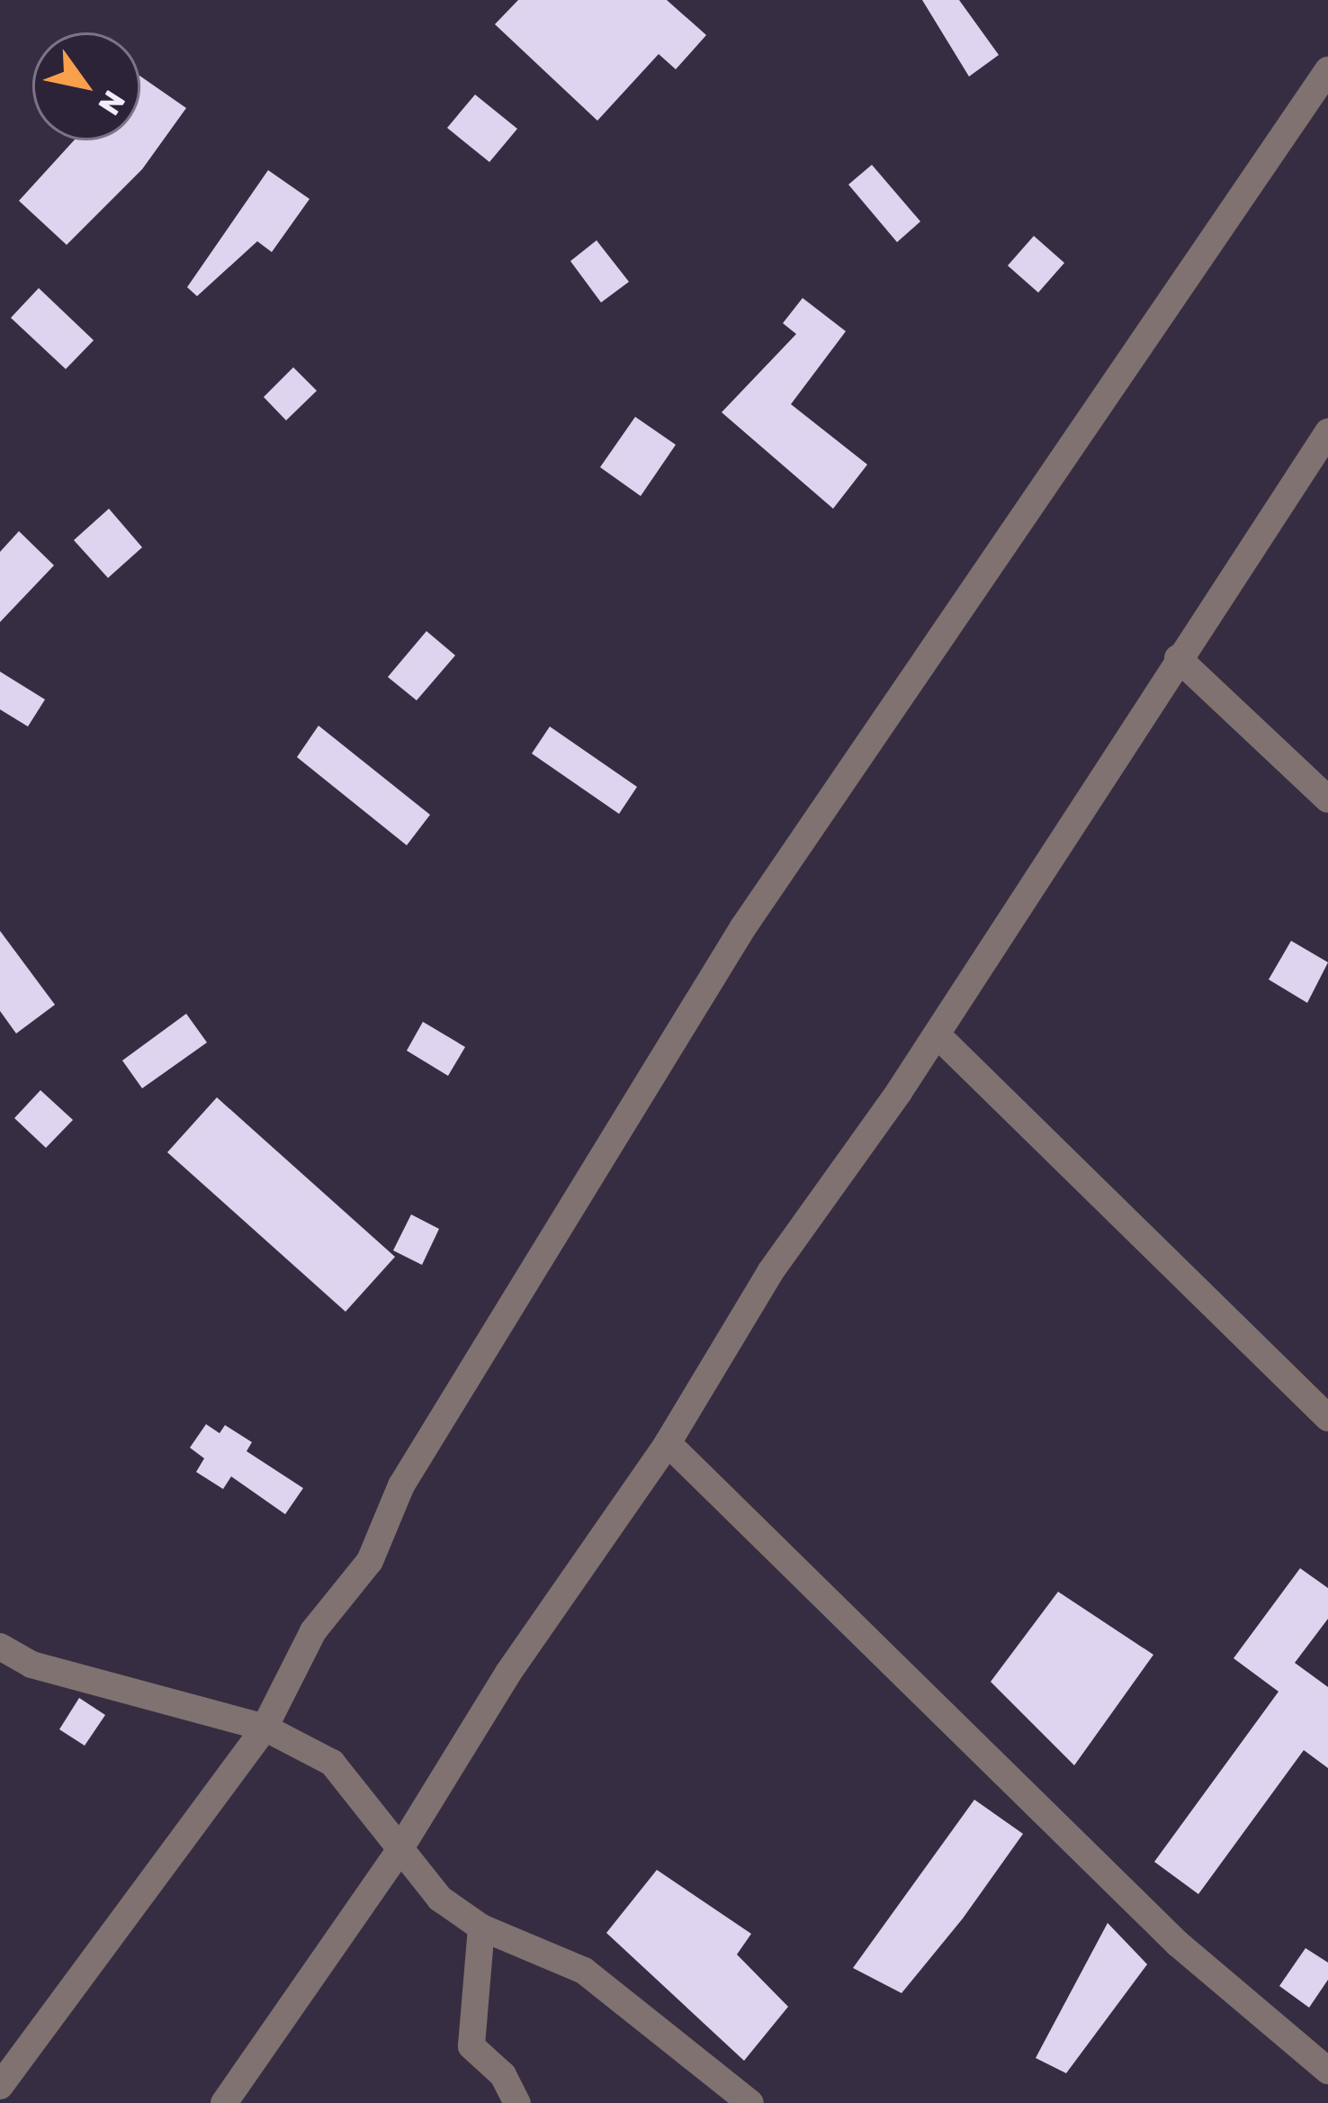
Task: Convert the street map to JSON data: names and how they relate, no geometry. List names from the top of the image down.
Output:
{
  "north": "bottom right"
}
